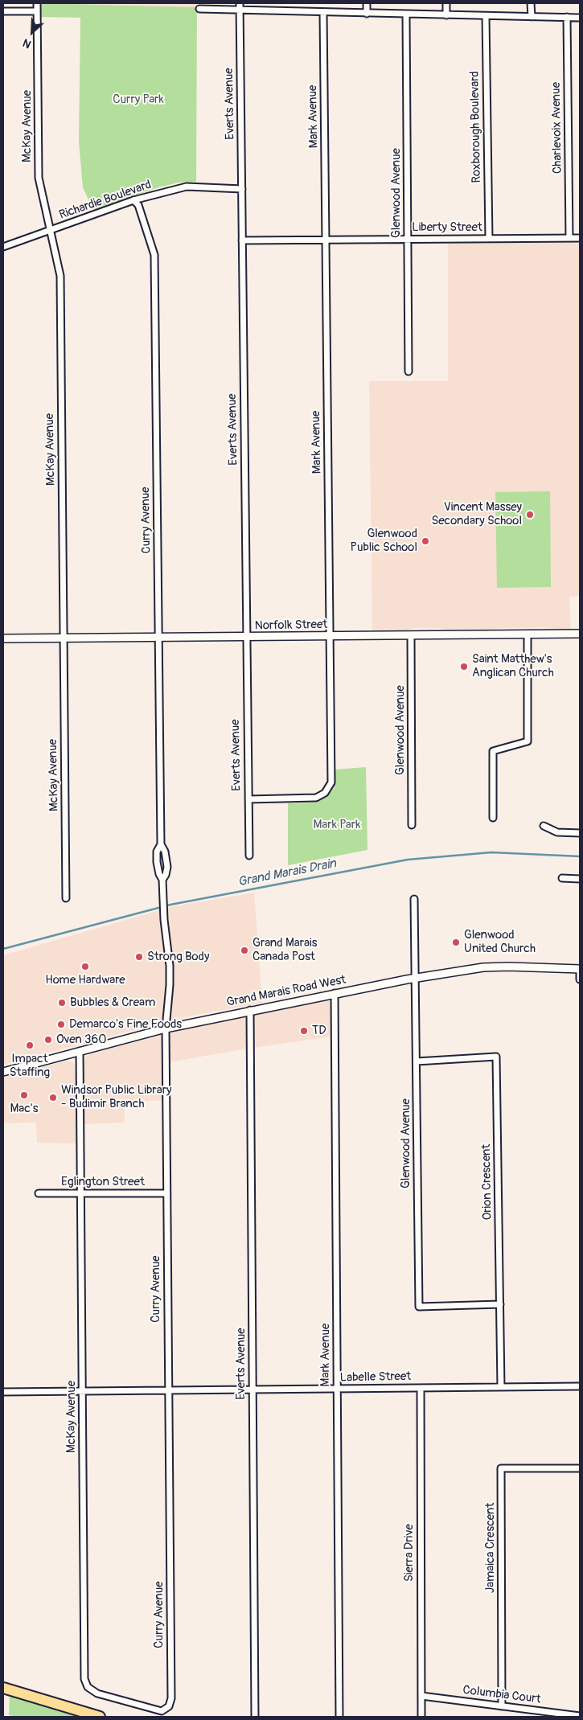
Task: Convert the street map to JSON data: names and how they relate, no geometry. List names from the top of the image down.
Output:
{
  "streets": {
    "street": [
      "Everts Avenue",
      "Mark Avenue",
      "McKay Avenue",
      "Roxborough Boulevard",
      "Charlevoix Avenue",
      "Glenwood Avenue",
      "Richardie Boulevard",
      "Liberty Street",
      "Curry Avenue",
      "Norfolk Street",
      "Grand Marais Road West",
      "Eglington Street",
      "Orion Crescent",
      "Labelle Street",
      "Jamaica Crescent",
      "Sierra Drive",
      "Columbia Court"
    ]
  },
  "crossings": [
    ["Everts Avenue", "Mark Avenue"],
    ["Everts Avenue", "Richardie Boulevard"],
    ["Everts Avenue", "Liberty Street"],
    ["Everts Avenue", "Norfolk Street"],
    ["Everts Avenue", "Grand Marais Road West"],
    ["Everts Avenue", "Labelle Street"],
    ["Mark Avenue", "Liberty Street"],
    ["Mark Avenue", "Norfolk Street"],
    ["Mark Avenue", "Grand Marais Road West"],
    ["Mark Avenue", "Labelle Street"],
    ["McKay Avenue", "Richardie Boulevard"],
    ["McKay Avenue", "Curry Avenue"],
    ["McKay Avenue", "Norfolk Street"],
    ["McKay Avenue", "Grand Marais Road West"],
    ["McKay Avenue", "Eglington Street"],
    ["McKay Avenue", "Labelle Street"],
    ["Roxborough Boulevard", "Liberty Street"],
    ["Charlevoix Avenue", "Liberty Street"],
    ["Glenwood Avenue", "Liberty Street"],
    ["Glenwood Avenue", "Norfolk Street"],
    ["Glenwood Avenue", "Grand Marais Road West"],
    ["Glenwood Avenue", "Orion Crescent"],
    ["Richardie Boulevard", "Curry Avenue"],
    ["Curry Avenue", "Norfolk Street"],
    ["Curry Avenue", "Grand Marais Road West"],
    ["Curry Avenue", "Eglington Street"],
    ["Curry Avenue", "Labelle Street"],
    ["Orion Crescent", "Labelle Street"],
    ["Labelle Street", "Sierra Drive"],
    ["Jamaica Crescent", "Columbia Court"],
    ["Sierra Drive", "Columbia Court"]
  ],
  "water": ["Grand Marais Drain"],
  "parks": ["Curry Park", "Mark Park"],
  "places": [
    "Vincent Massey Secondary School",
    "Glenwood Public School",
    "Saint Matthew's Anglican Church",
    "Glenwood United Church",
    "Grand Marais Canada Post",
    "Strong Body",
    "Home Hardware",
    "Bubbles & Cream",
    "Demarco's Fine Foods",
    "TD",
    "Oven 360",
    "Impact Staffing",
    "Mac's",
    "Windsor Public Library - Budimir Branch"
  ],
  "north": "bottom left"
}
